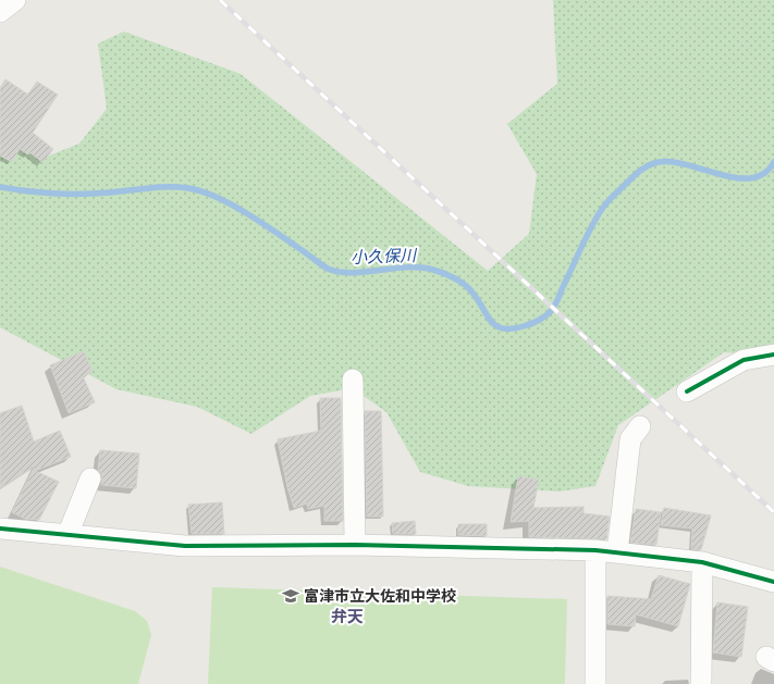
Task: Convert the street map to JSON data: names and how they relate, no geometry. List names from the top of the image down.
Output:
{
  "districts": ["弁天"],
  "water": ["小久保川"],
  "places": {
    "school or university": ["富津市立大佐和中学校"]
  }
}
